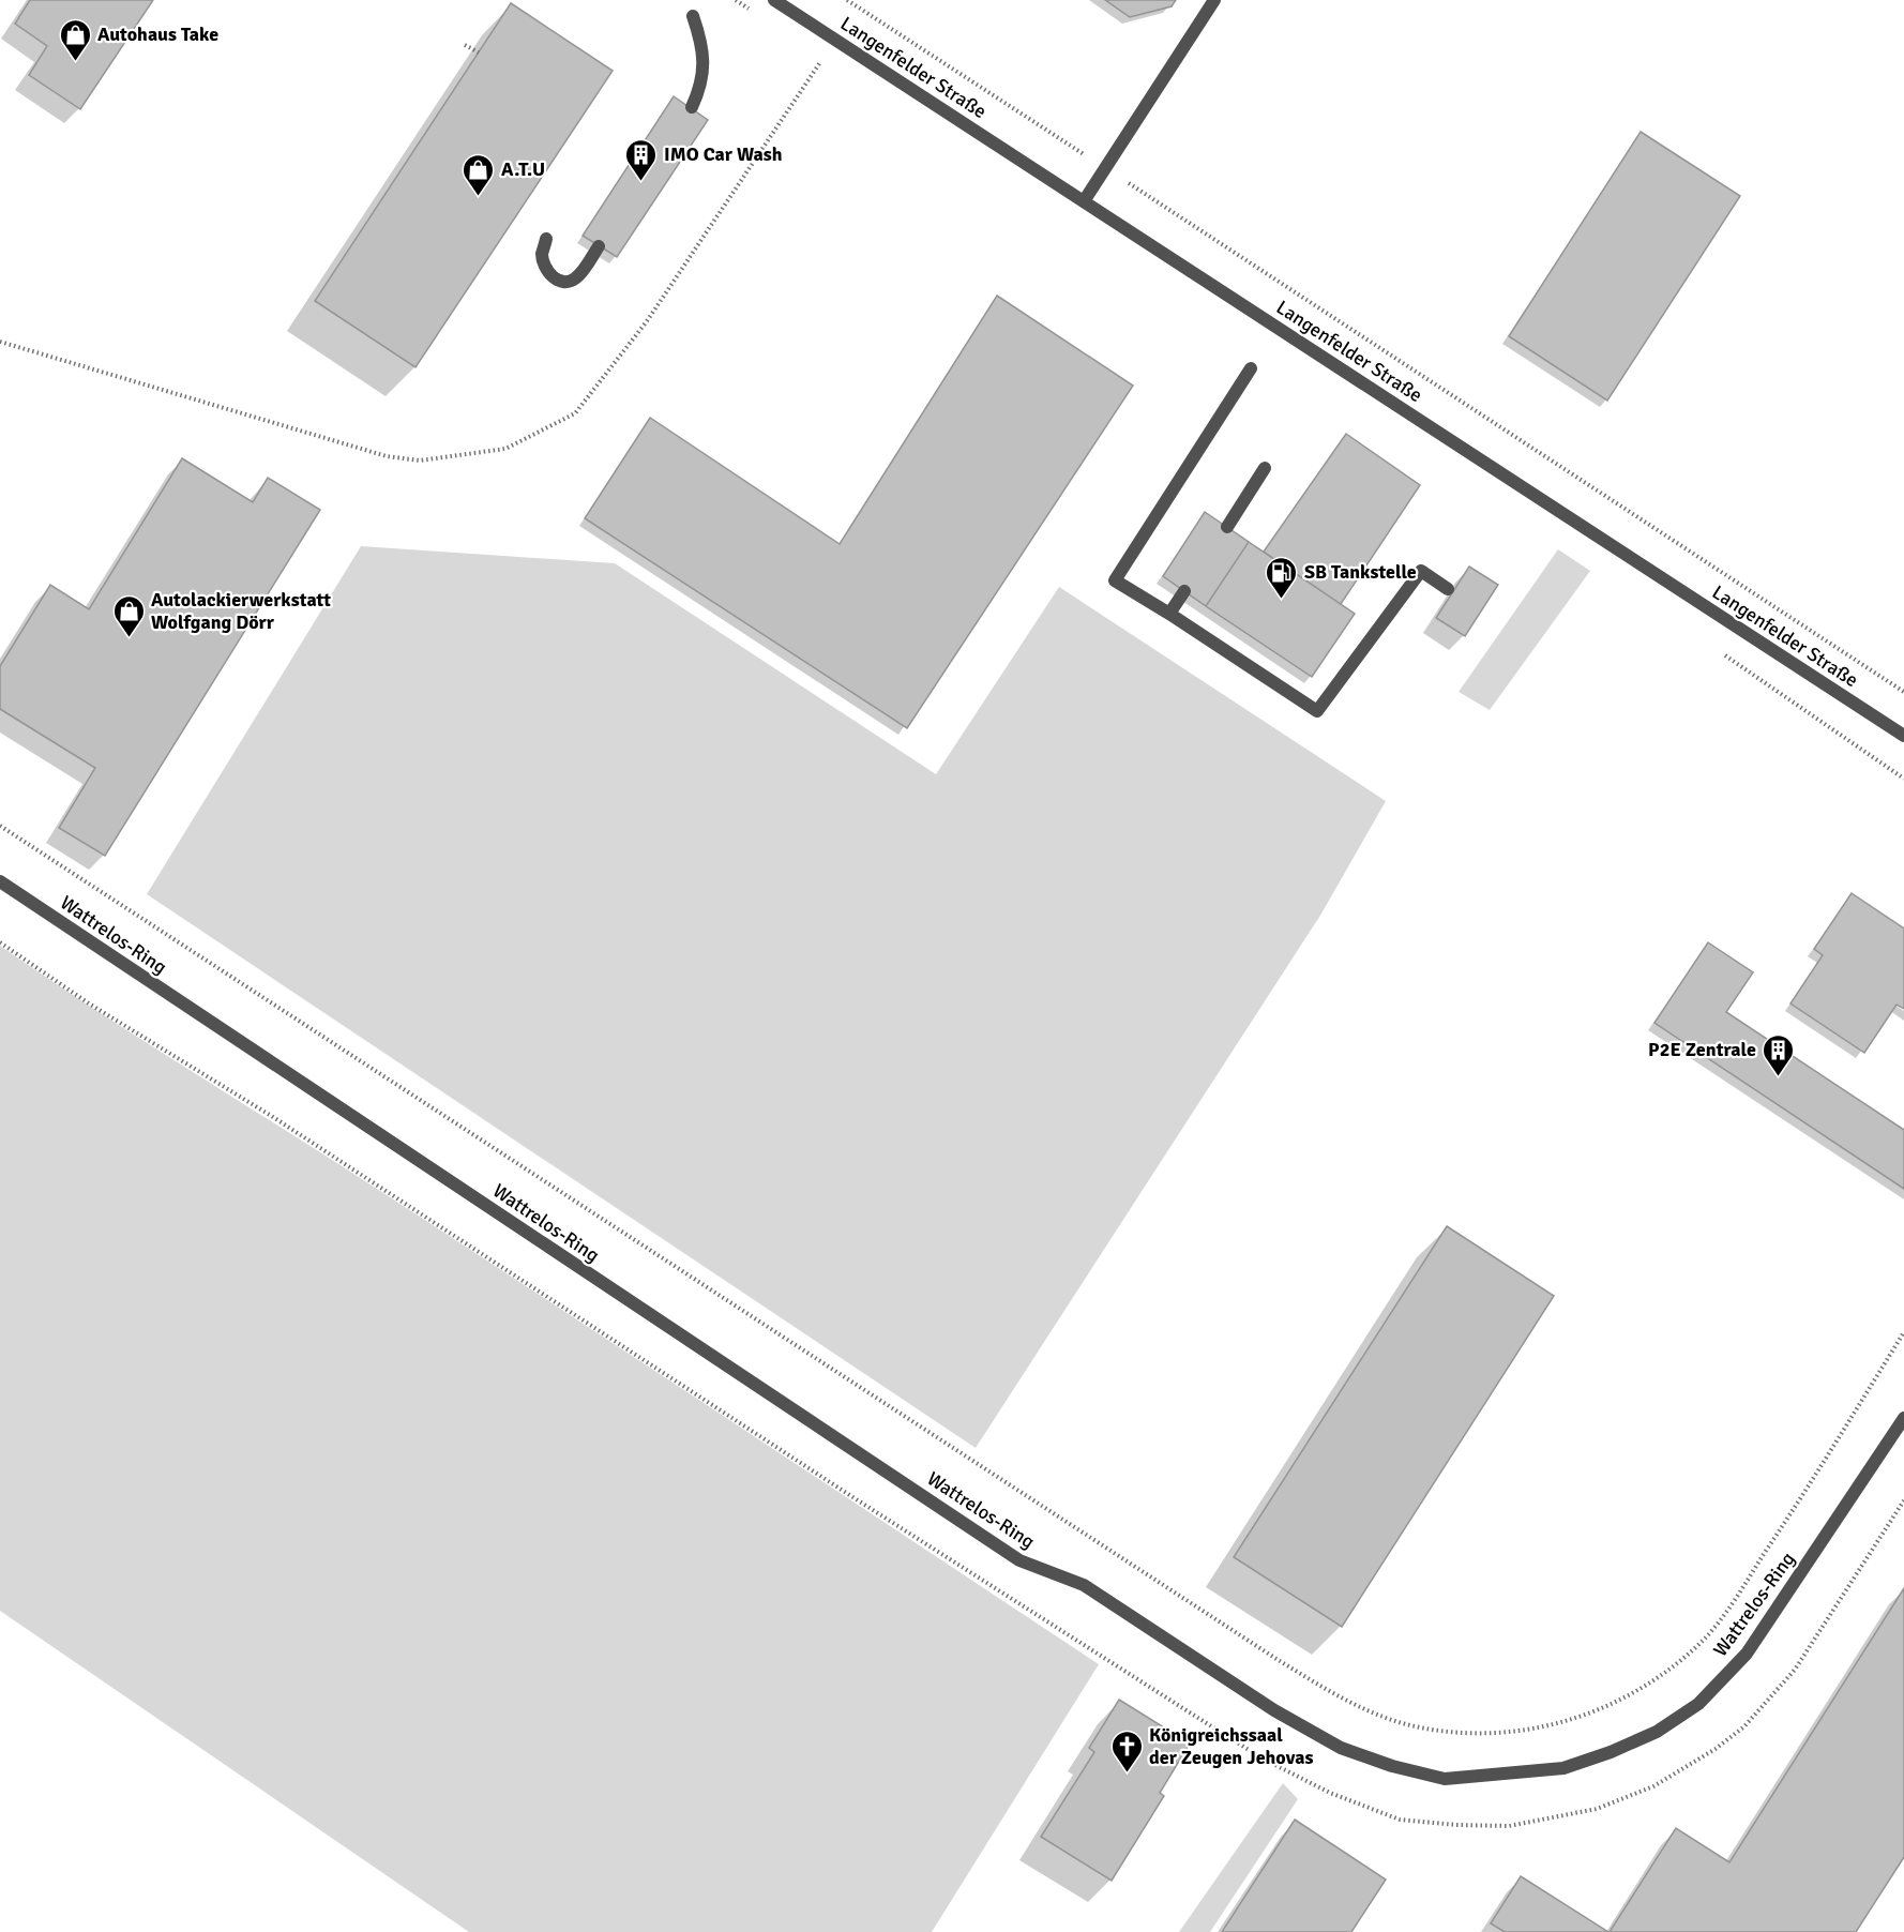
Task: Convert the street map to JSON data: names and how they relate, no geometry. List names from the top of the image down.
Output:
{
  "streets": {
    "street": ["Langenfelder Straße", "Wattrelos-Ring"]
  },
  "places": {
    "shop": ["Autohaus Take", "A.T.U", "Autolackierwerkstatt Wolfgang Dörr"],
    "building": ["IMO Car Wash", "P2E Zentrale"],
    "fuel station": ["SB Tankstelle"],
    "church": ["Königreichssaal der Zeugen Jehovas"]
  }
}
